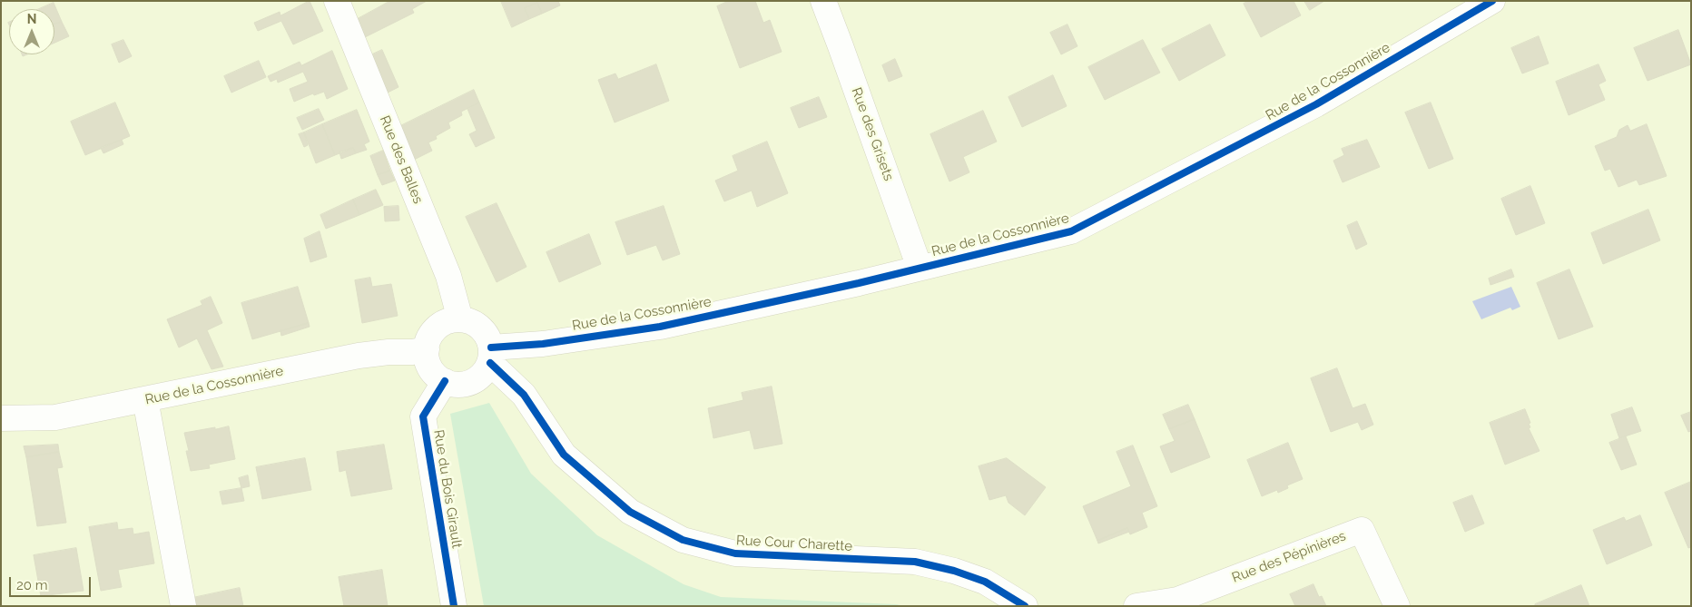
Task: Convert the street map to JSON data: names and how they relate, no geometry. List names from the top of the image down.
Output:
{
  "streets": {
    "street": [
      "Rue de la Cossonnière",
      "Rue des Grisets",
      "Rue des Balles",
      "Rue du Bois Girault",
      "Rue Cour Charette",
      "Rue des Pépinières"
    ]
  },
  "crossings": [
    ["Rue de la Cossonnière", "Rue des Grisets"],
    ["Rue de la Cossonnière", "Rue des Balles"],
    ["Rue de la Cossonnière", "Rue du Bois Girault"],
    ["Rue de la Cossonnière", "Rue Cour Charette"],
    ["Rue des Balles", "Rue du Bois Girault"],
    ["Rue des Balles", "Rue Cour Charette"],
    ["Rue du Bois Girault", "Rue Cour Charette"]
  ],
  "scale_bar": "20 m",
  "north": "top"
}
